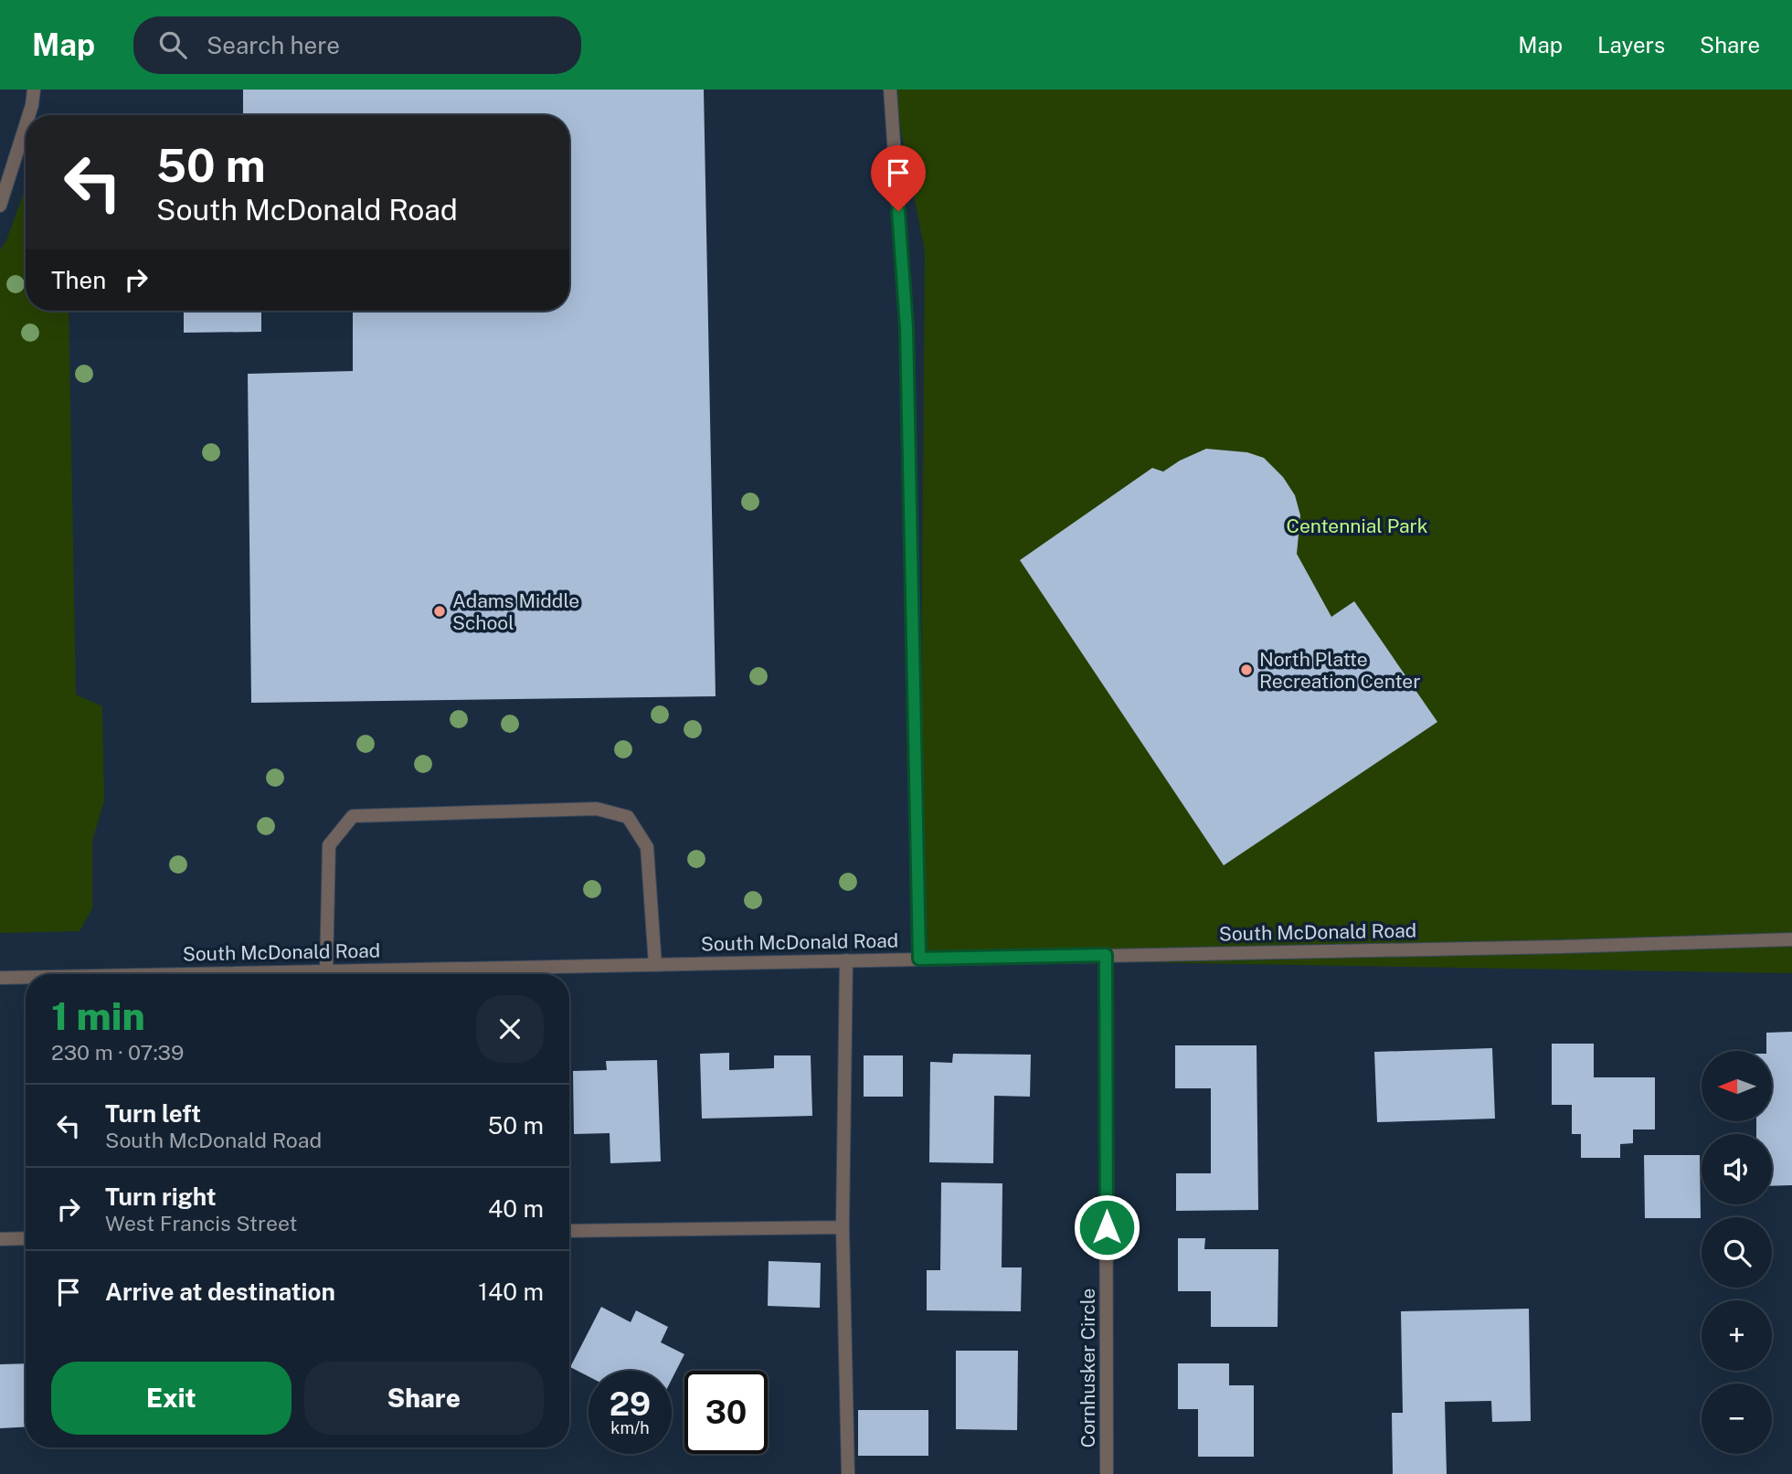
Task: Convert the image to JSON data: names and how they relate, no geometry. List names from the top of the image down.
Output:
{
  "streets": {
    "street": ["South McDonald Road", "Cornhusker Circle"]
  },
  "crossings": [
    ["South McDonald Road", "Cornhusker Circle"]
  ],
  "parks": ["Centennial Park"],
  "places": ["Adams Middle School", "North Platte Recreation Center"],
  "north": "left",
  "page": {
    "header": "Map",
    "search": "Search here",
    "nav": ["Map", "Layers", "Share"],
    "turn": ["50 m", "South McDonald Road"],
    "then": "Then",
    "heading": ["1 min", "230 m · 07:39"],
    "map_buttons": ["+", "−"],
    "list": [
      {
        "name": "Turn left",
        "note": "South McDonald Road",
        "value": "50 m"
      },
      {
        "name": "Turn right",
        "note": "West Francis Street",
        "value": "40 m"
      },
      {
        "name": "Arrive at destination",
        "value": "140 m"
      }
    ],
    "buttons": ["Exit", "Share"],
    "speed": "29 km/h",
    "limit": "30"
  }
}
